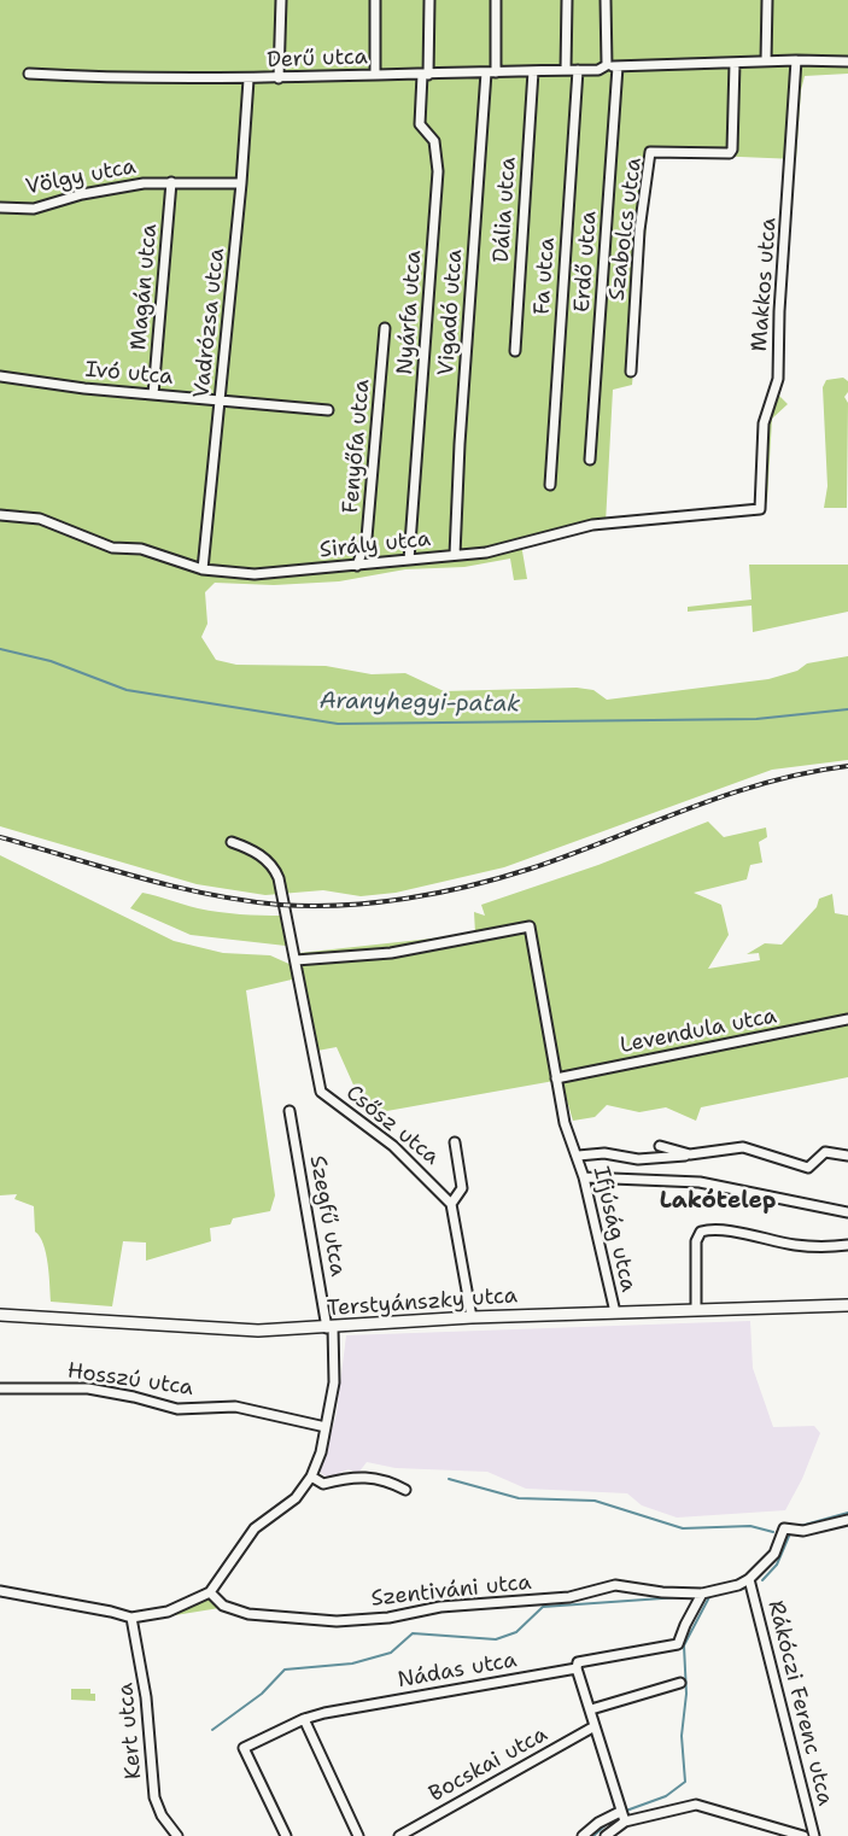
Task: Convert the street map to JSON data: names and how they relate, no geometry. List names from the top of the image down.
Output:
{
  "streets": {
    "main road": ["Terstyánszky utca"],
    "street": [
      "Derű utca",
      "Völgy utca",
      "Dália utca",
      "Szabolcs utca",
      "Erdő utca",
      "Fa utca",
      "Makkos utca",
      "Magán utca",
      "Nyárfa utca",
      "Vigadó utca",
      "Vadrózsa utca",
      "Ivó utca",
      "Fenyőfa utca",
      "Sirály utca",
      "Levendula utca",
      "Csősz utca",
      "Szegfű utca",
      "Ifjúság utca",
      "Hosszú utca",
      "Szentiváni utca",
      "Nádas utca",
      "Rákóczi Ferenc utca",
      "Kert utca",
      "Bocskai utca"
    ]
  },
  "crossings": [
    ["Derű utca", "Dália utca"],
    ["Derű utca", "Fa utca"],
    ["Derű utca", "Nyárfa utca"],
    ["Derű utca", "Vigadó utca"],
    ["Derű utca", "Vadrózsa utca"],
    ["Völgy utca", "Magán utca"],
    ["Völgy utca", "Vadrózsa utca"],
    ["Makkos utca", "Sirály utca"],
    ["Magán utca", "Ivó utca"],
    ["Nyárfa utca", "Sirály utca"],
    ["Vigadó utca", "Sirály utca"],
    ["Vadrózsa utca", "Ivó utca"],
    ["Vadrózsa utca", "Sirály utca"],
    ["Fenyőfa utca", "Sirály utca"],
    ["Levendula utca", "Ifjúság utca"],
    ["Csősz utca", "Ifjúság utca"],
    ["Szegfű utca", "Terstyánszky utca"],
    ["Szegfű utca", "Hosszú utca"],
    ["Szegfű utca", "Szentiváni utca"],
    ["Ifjúság utca", "Terstyánszky utca"],
    ["Szentiváni utca", "Nádas utca"],
    ["Szentiváni utca", "Rákóczi Ferenc utca"]
  ],
  "districts": ["Lakótelep"],
  "water": ["Aranyhegyi-patak"]
}
